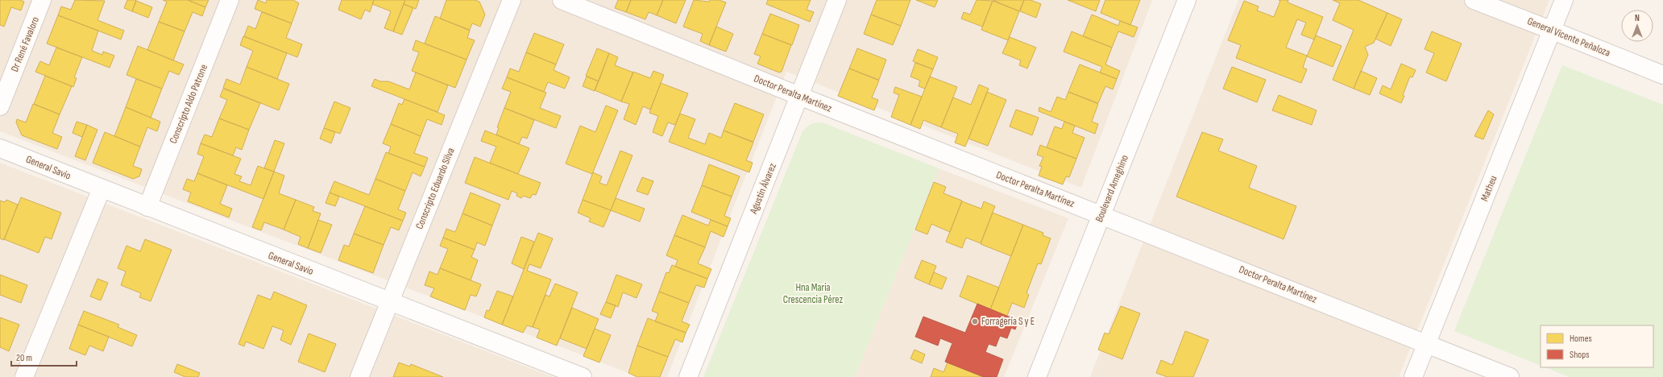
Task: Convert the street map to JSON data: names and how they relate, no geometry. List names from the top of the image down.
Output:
{
  "streets": {
    "street": [
      "General Vicente Peñaloza",
      "Dr René Favaloro",
      "Doctor Peralta Martínez",
      "Conscripto Aldo Patrone",
      "General Savio",
      "Conscripto Eduardo Silva",
      "Agustín Álvarez",
      "Boulevard Ameghino",
      "Matheu"
    ]
  },
  "crossings": [
    ["General Vicente Peñaloza", "Matheu"],
    ["Doctor Peralta Martínez", "Agustín Álvarez"],
    ["Doctor Peralta Martínez", "Boulevard Ameghino"],
    ["Doctor Peralta Martínez", "Matheu"],
    ["Conscripto Aldo Patrone", "General Savio"],
    ["General Savio", "Conscripto Eduardo Silva"]
  ],
  "parks": ["Hna Maria Crescencia Pérez"],
  "places": ["Forragería S y E"],
  "legend": ["Homes", "Shops"],
  "scale_bar": "20 m",
  "north": "top"
}
